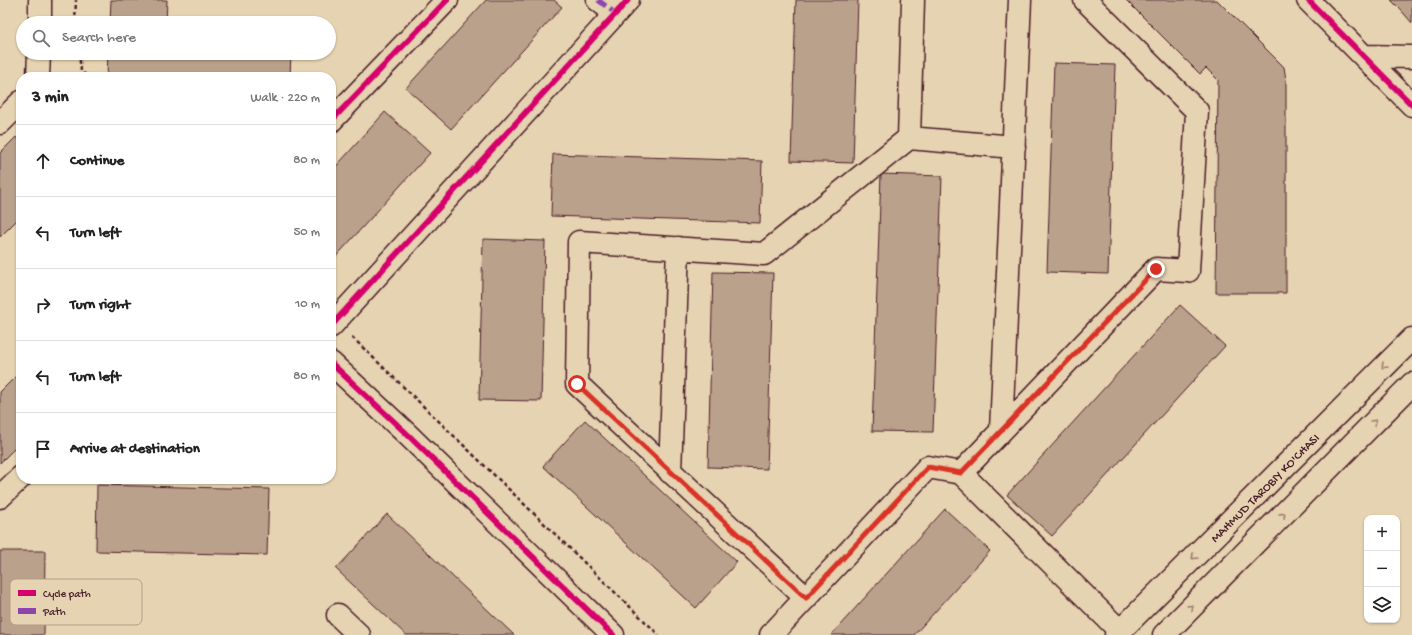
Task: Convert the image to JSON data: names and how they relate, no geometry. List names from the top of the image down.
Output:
{
  "streets": {
    "street": ["MAHMUD TAROBIY KO'CHASI"]
  },
  "legend": ["Cycle path", "Path"],
  "page": {
    "search": "Search here",
    "heading": ["3 min", "Walk · 220 m"],
    "list": [
      ["Continue", "80 m"],
      ["Turn left", "50 m"],
      ["Turn right", "10 m"],
      ["Turn left", "80 m"],
      "Arrive at destination"
    ],
    "map_buttons": ["+", "−"]
  }
}
